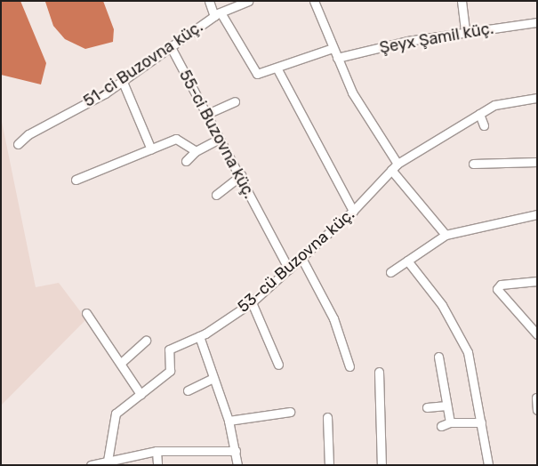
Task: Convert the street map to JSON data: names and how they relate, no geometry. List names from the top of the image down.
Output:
{
  "streets": {
    "street": [
      "Şeyx Şamil küç.",
      "51-ci Buzovna küç.",
      "55-ci Buzovna küç.",
      "53-cü Buzovna küç."
    ]
  },
  "crossings": [
    ["51-ci Buzovna küç.", "55-ci Buzovna küç."],
    ["55-ci Buzovna küç.", "53-cü Buzovna küç."]
  ]
}
